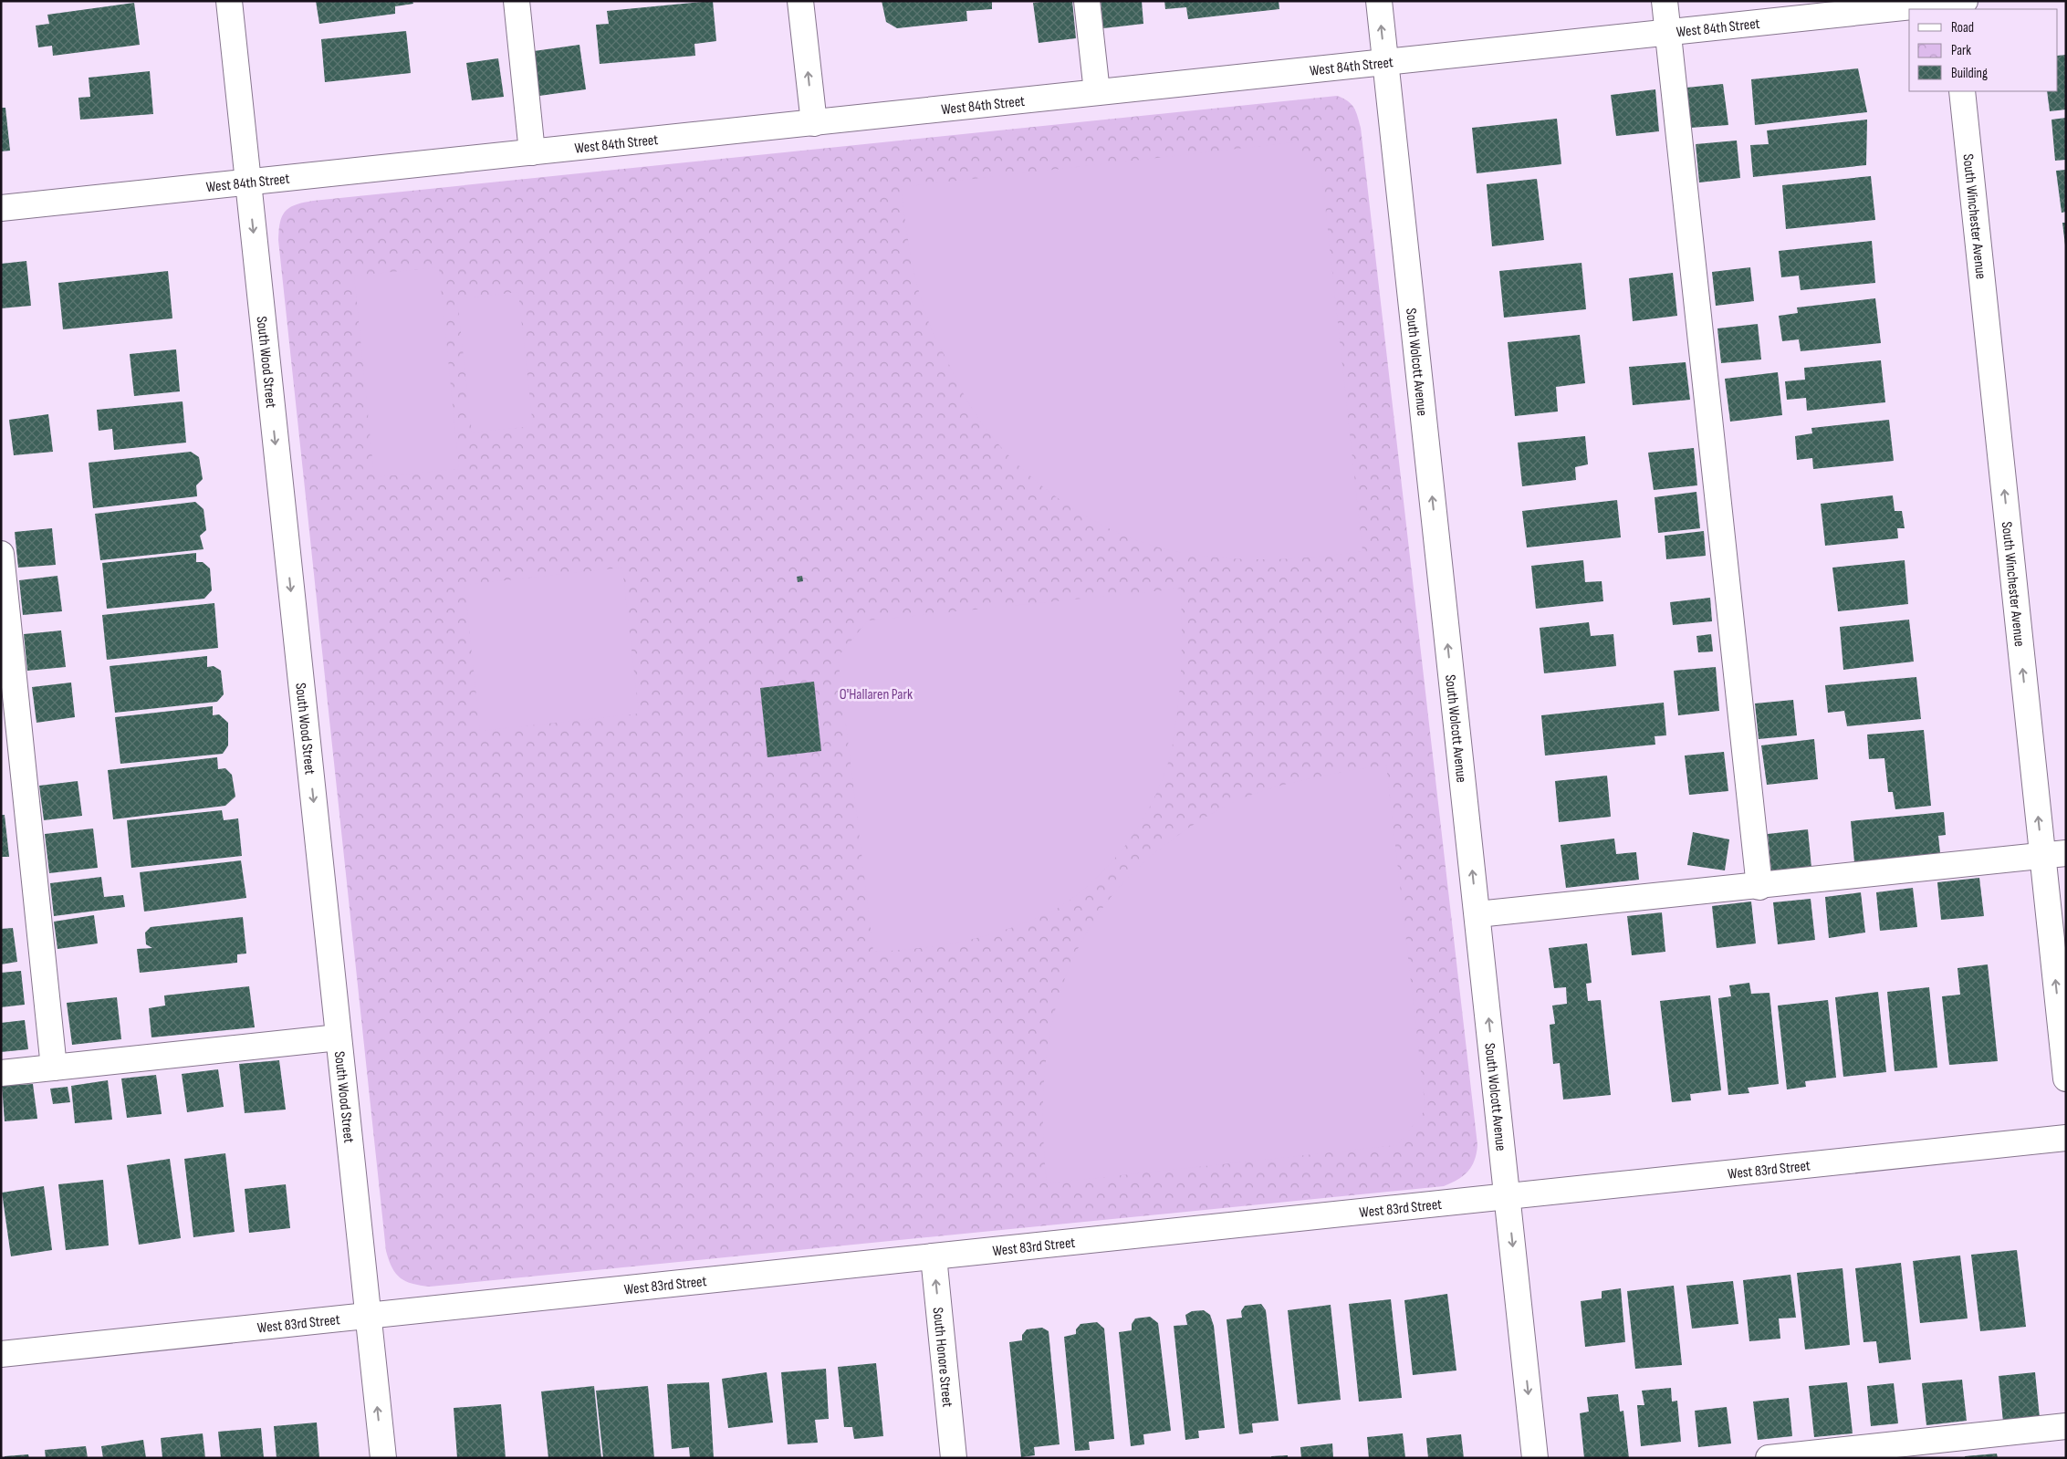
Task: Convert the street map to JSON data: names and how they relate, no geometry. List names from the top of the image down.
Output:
{
  "streets": {
    "street": [
      "West 84th Street",
      "South Winchester Avenue",
      "South Wood Street",
      "South Wolcott Avenue",
      "West 83rd Street",
      "South Honore Street"
    ]
  },
  "crossings": [
    ["West 84th Street", "South Wood Street"],
    ["West 84th Street", "South Wolcott Avenue"],
    ["South Wood Street", "West 83rd Street"],
    ["South Wolcott Avenue", "West 83rd Street"],
    ["West 83rd Street", "South Honore Street"]
  ],
  "one_way": ["South Winchester Avenue", "South Honore Street"],
  "parks": ["O'Hallaren Park"],
  "legend": ["Road", "Park", "Building"]
}
